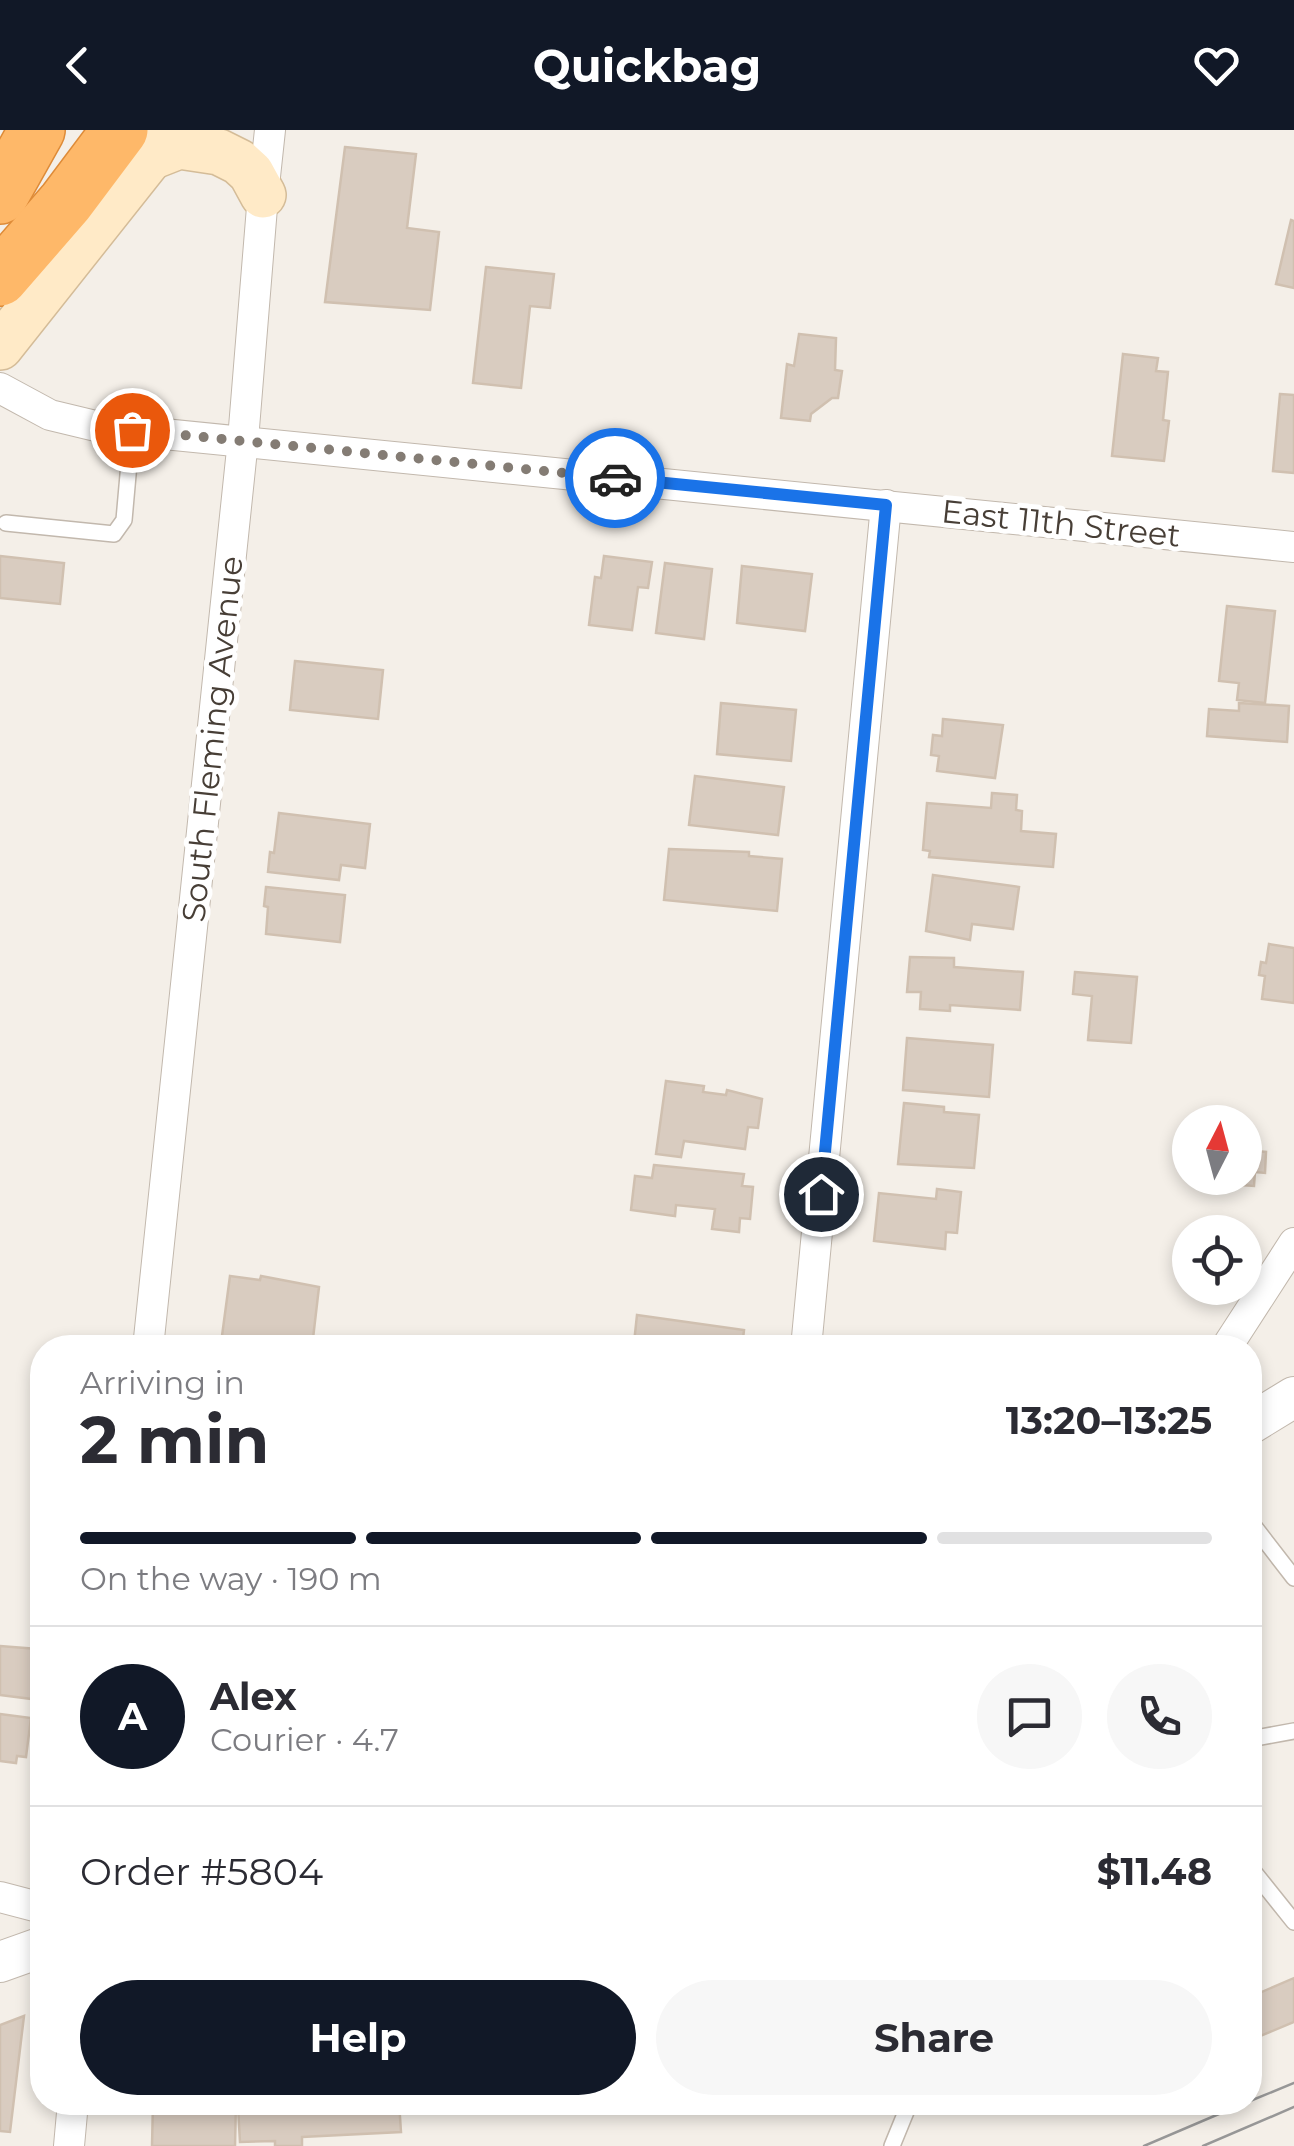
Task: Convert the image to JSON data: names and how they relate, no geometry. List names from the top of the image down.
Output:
{
  "streets": {
    "street": ["East 11th Street", "South Fleming Avenue"]
  },
  "crossings": [
    ["East 11th Street", "South Fleming Avenue"]
  ],
  "north": "top",
  "page": {
    "header": "Quickbag",
    "heading": ["2 min", "Arriving in", "13:20–13:25"],
    "panel": [
      "Alex",
      "Courier · 4.7",
      "Order #5804",
      "$11.48"
    ],
    "bar": "On the way · 190 m",
    "round": "A",
    "buttons": ["Help", "Share"]
  }
}
